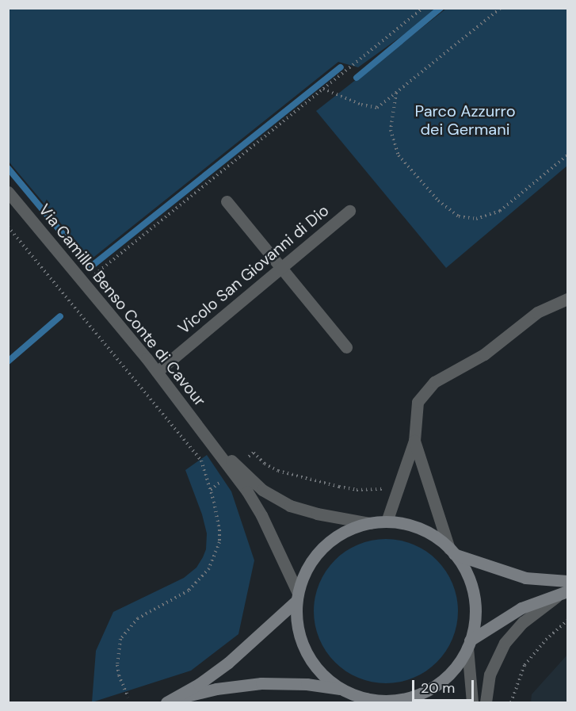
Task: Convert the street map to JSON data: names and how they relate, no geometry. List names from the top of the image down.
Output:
{
  "streets": {
    "street": ["Vicolo San Giovanni di Dio", "Via Camillo Benso Conte di Cavour"]
  },
  "crossings": [
    ["Vicolo San Giovanni di Dio", "Via Camillo Benso Conte di Cavour"]
  ],
  "parks": ["Parco Azzurro dei Germani"],
  "scale_bar": "20 m"
}
